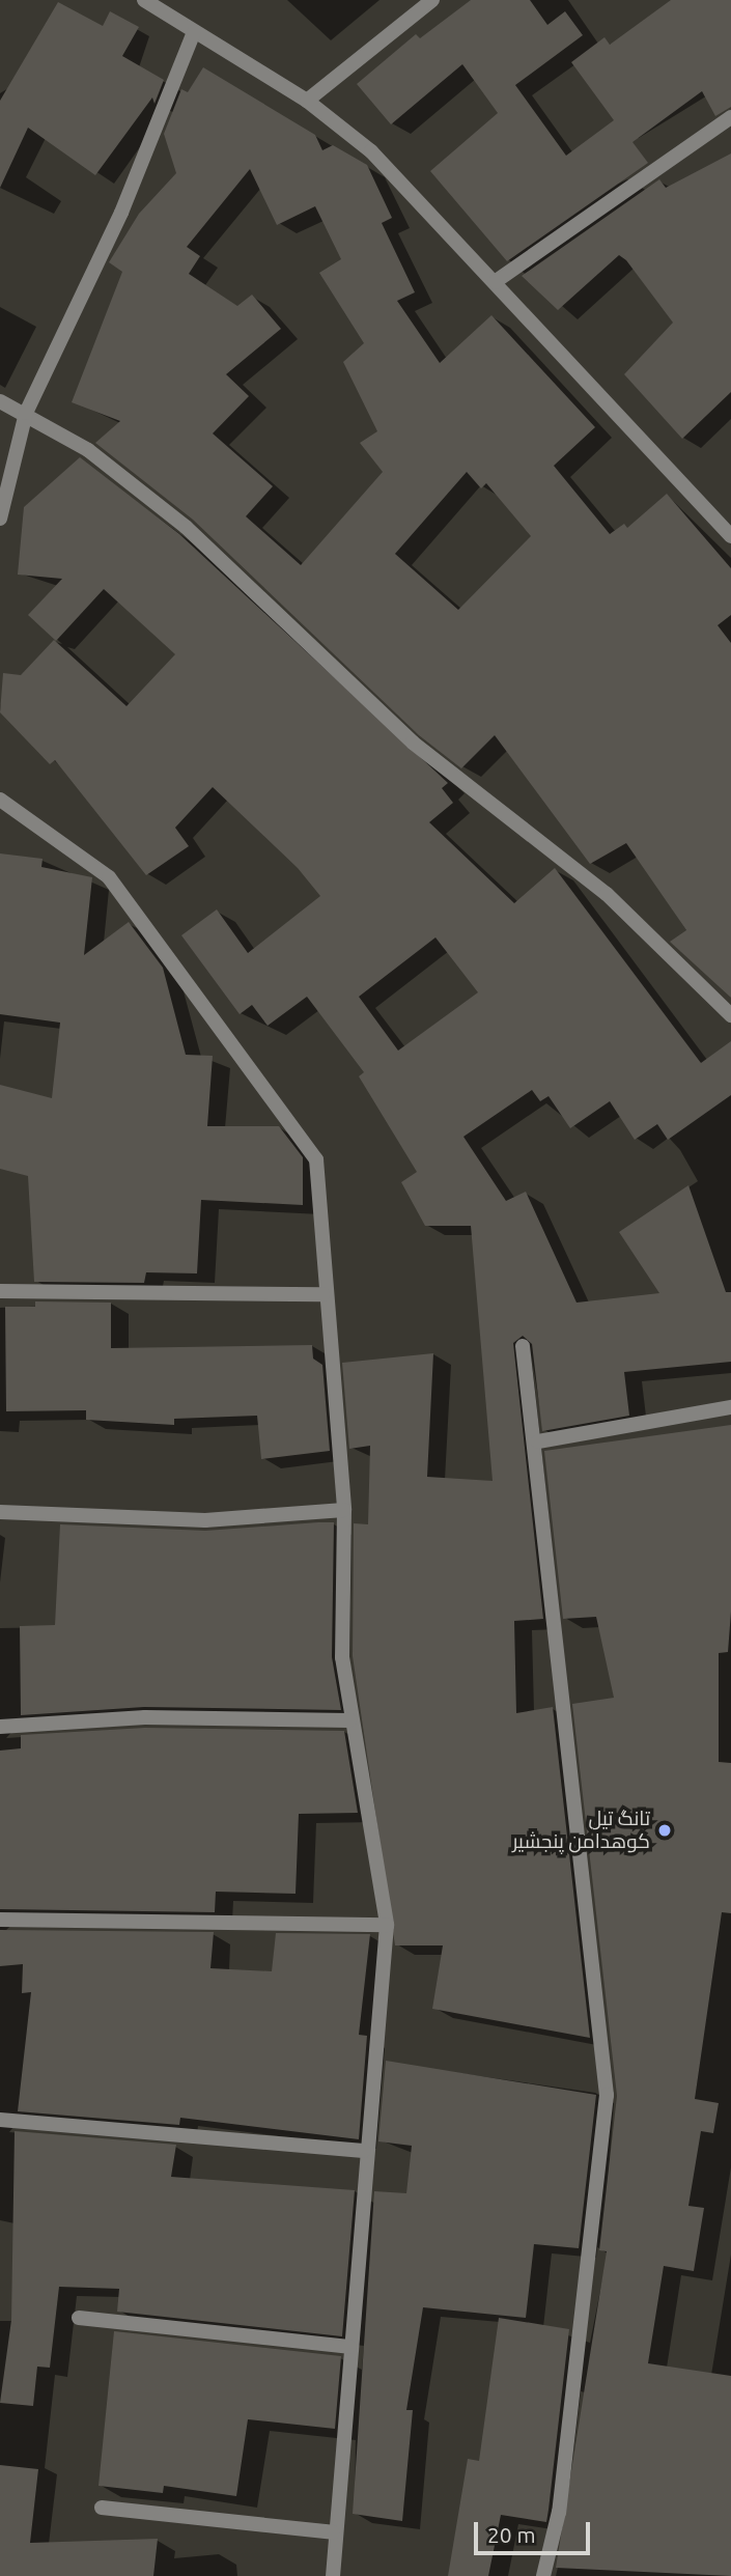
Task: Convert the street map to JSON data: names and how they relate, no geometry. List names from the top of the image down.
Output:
{
  "places": ["تانگ تیل کوهدامن پنجشیر"],
  "scale_bar": "20 m"
}
